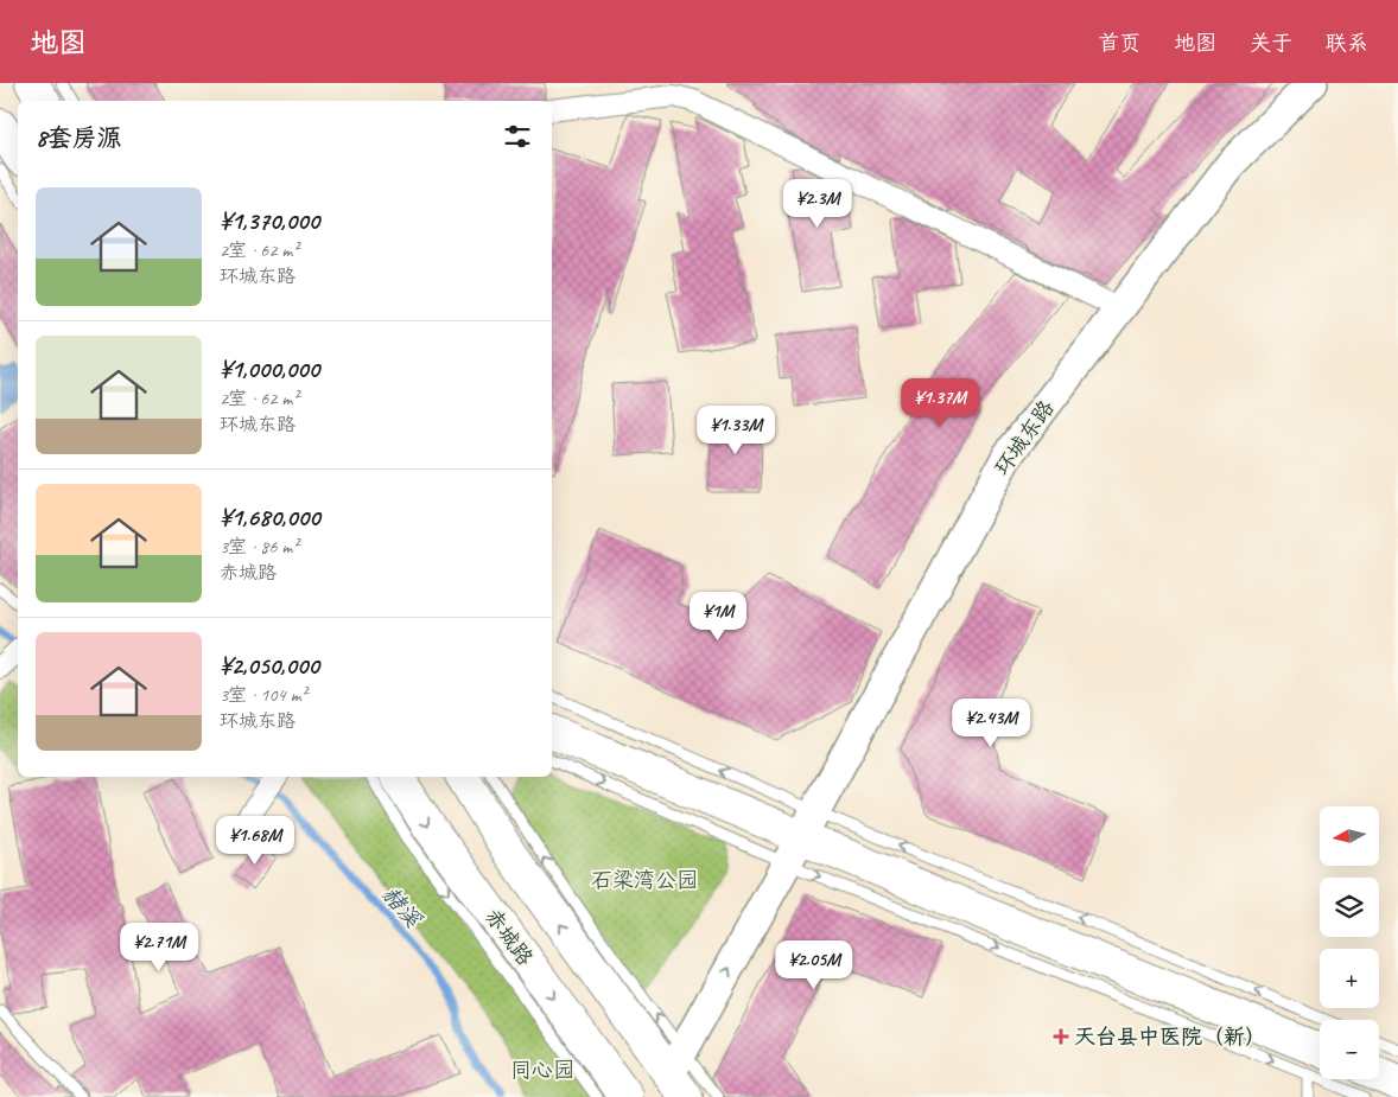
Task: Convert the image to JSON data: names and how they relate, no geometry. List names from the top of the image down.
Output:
{
  "streets": {
    "main road": ["环城东路", "赤城路"]
  },
  "water": ["赭溪"],
  "parks": ["石梁湾公园", "同心园"],
  "places": {
    "health": ["天台县中医院（新）"]
  },
  "north": "left",
  "page": {
    "header": "地图",
    "nav": [
      "首页",
      "地图",
      "关于",
      "联系"
    ],
    "heading": "8套房源",
    "list": [
      {
        "name": "¥1,370,000",
        "note": "2室 · 62 m² · 环城东路"
      },
      {
        "name": "¥1,000,000",
        "note": "2室 · 62 m² · 环城东路"
      },
      {
        "name": "¥1,680,000",
        "note": "3室 · 86 m² · 赤城路"
      },
      {
        "name": "¥2,050,000",
        "note": "3室 · 104 m² · 环城东路"
      }
    ],
    "price": [
      "¥2.3M",
      "¥1.37M",
      "¥1.33M",
      "¥1M",
      "¥2.43M",
      "¥1.68M",
      "¥2.71M",
      "¥2.05M"
    ],
    "map_buttons": ["+", "−"]
  }
}
